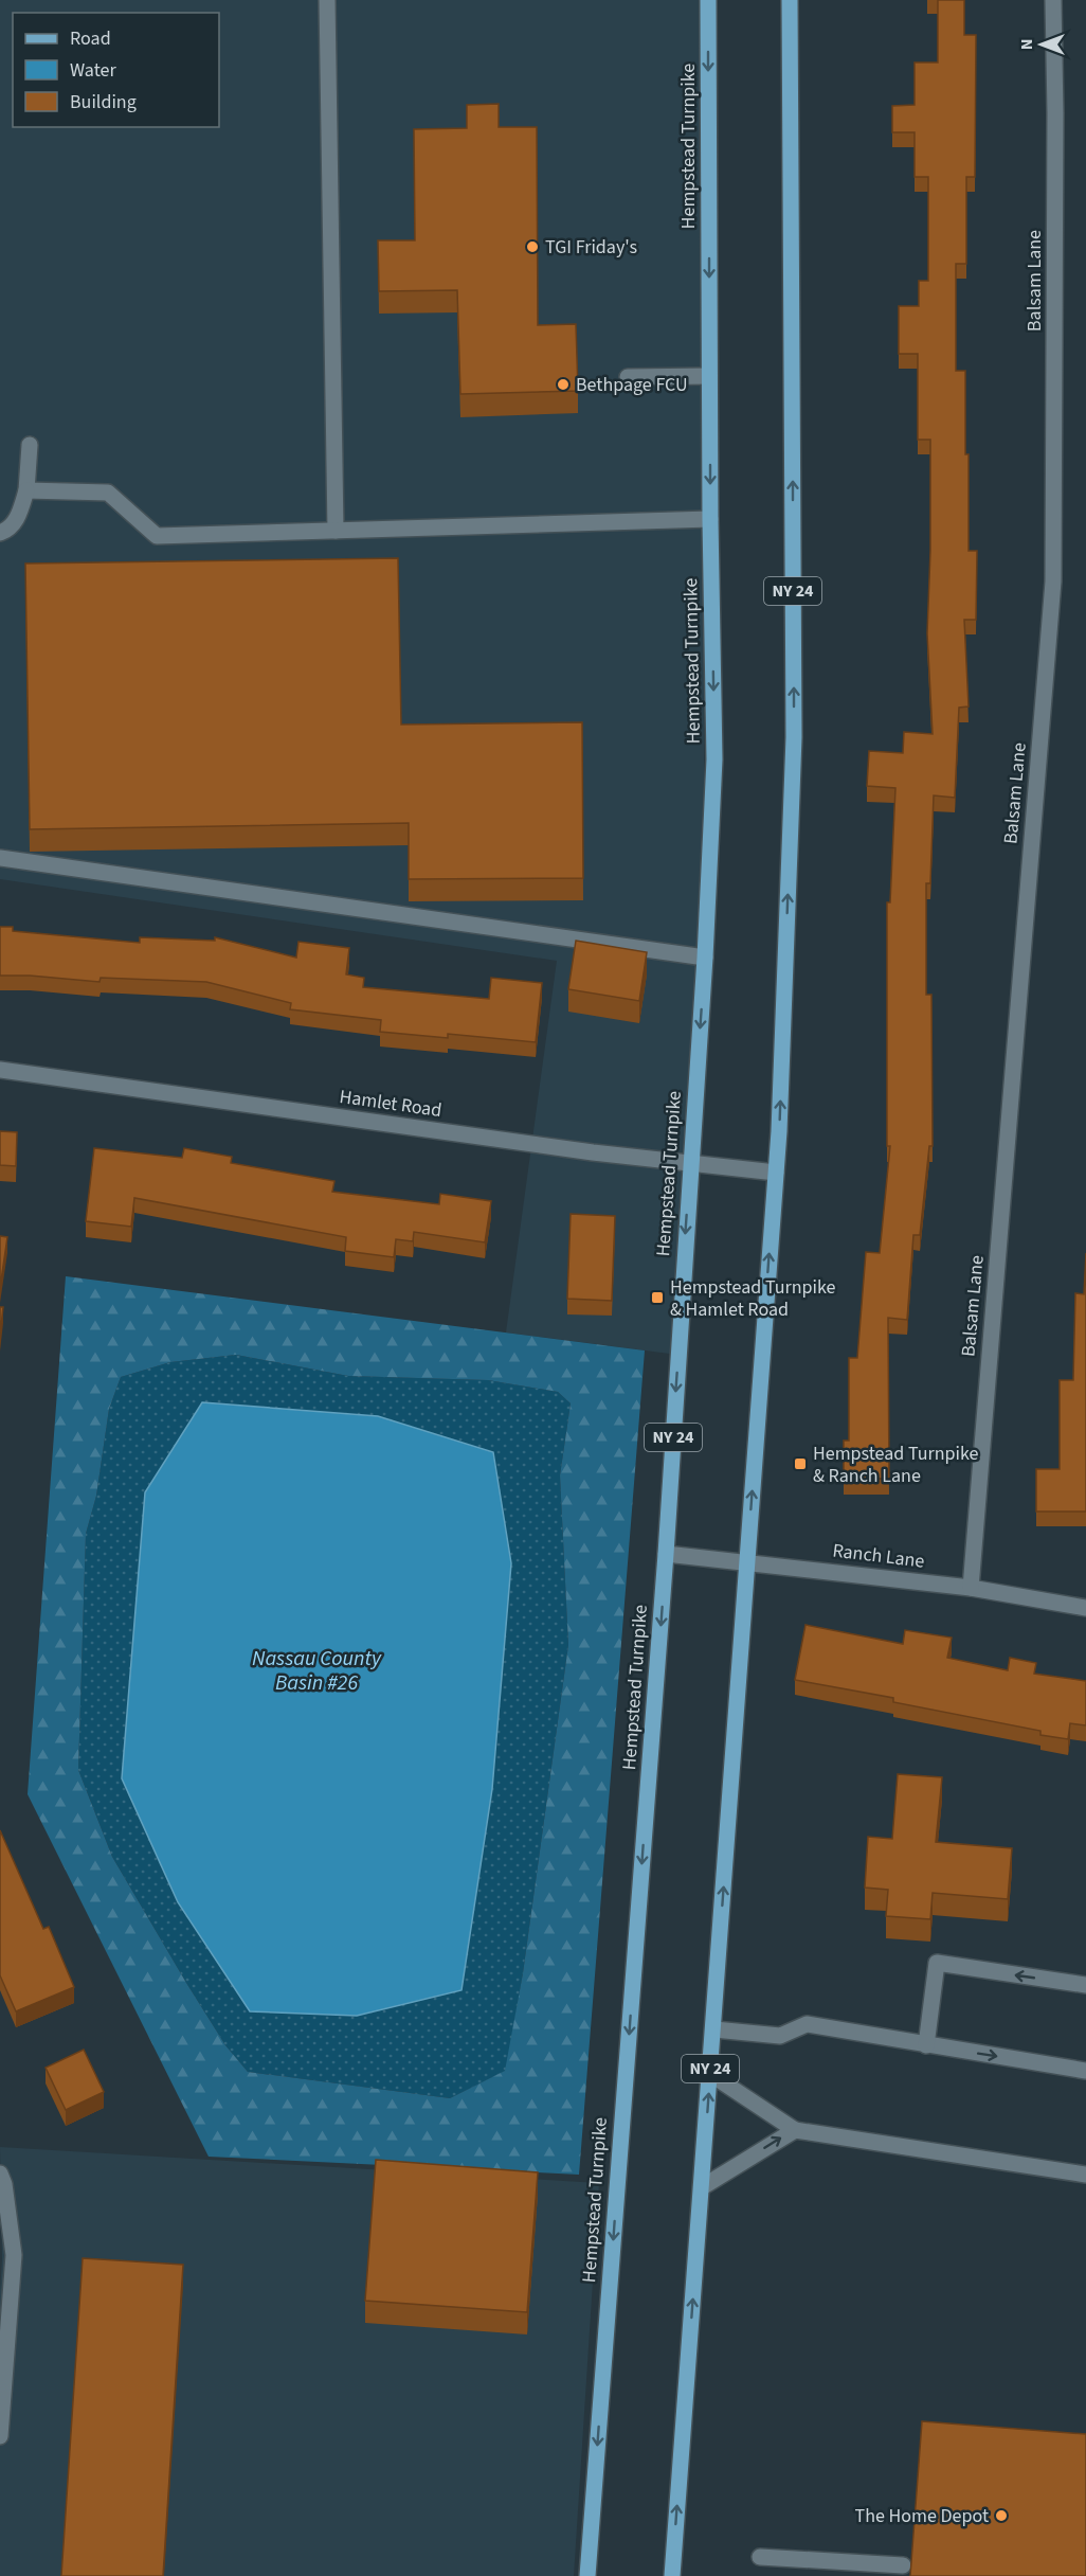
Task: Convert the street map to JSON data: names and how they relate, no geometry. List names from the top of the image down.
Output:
{
  "streets": {
    "main road": ["Hempstead Turnpike", "NY 24"],
    "street": ["Balsam Lane", "Hamlet Road", "Ranch Lane"]
  },
  "crossings": [
    ["Hempstead Turnpike", "Hamlet Road"],
    ["Hempstead Turnpike", "Ranch Lane"],
    ["Balsam Lane", "Ranch Lane"],
    ["NY 24", "Hamlet Road"],
    ["NY 24", "Ranch Lane"]
  ],
  "water": ["Nassau County Basin #26"],
  "places": {
    "other": ["TGI Friday's", "Bethpage FCU", "The Home Depot"],
    "transit": ["Hempstead Turnpike & Hamlet Road", "Hempstead Turnpike & Ranch Lane"]
  },
  "legend": ["Road", "Water", "Building"],
  "north": "left"
}
